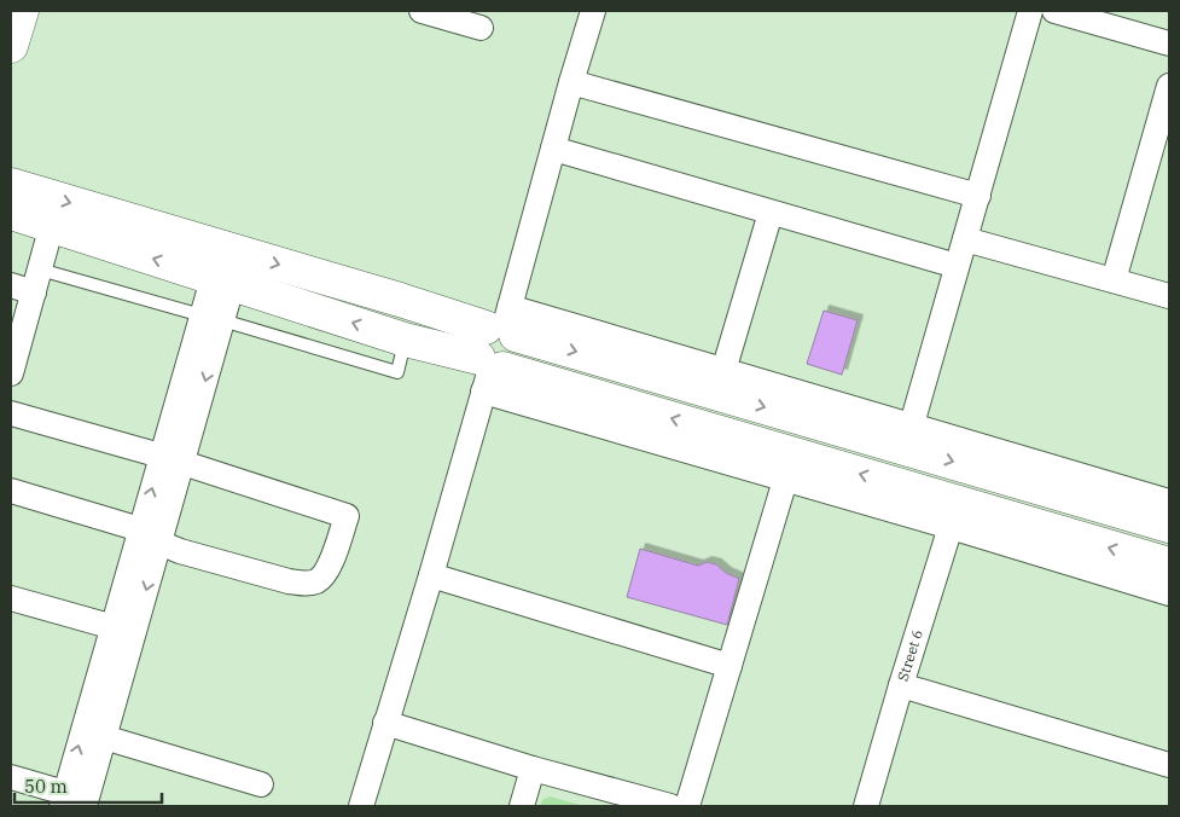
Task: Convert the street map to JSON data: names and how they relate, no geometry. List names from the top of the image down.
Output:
{
  "streets": {
    "street": ["Street 6"]
  },
  "scale_bar": "50 m"
}
